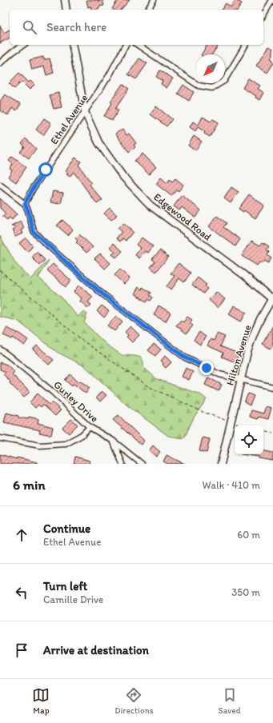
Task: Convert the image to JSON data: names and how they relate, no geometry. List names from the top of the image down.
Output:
{
  "streets": {
    "street": [
      "Ethel Avenue",
      "Edgewood Road",
      "Hilton Avenue",
      "Gurley Drive"
    ]
  },
  "crossings": [
    ["Ethel Avenue", "Edgewood Road"],
    ["Edgewood Road", "Hilton Avenue"]
  ],
  "north": "bottom left",
  "page": {
    "search": "Search here",
    "heading": ["6 min", "Walk · 410 m"],
    "list": [
      ["Continue", "Ethel Avenue", "60 m"],
      ["Turn left", "Camille Drive", "350 m"],
      "Arrive at destination"
    ],
    "nav": ["Map", "Directions", "Saved"]
  }
}
